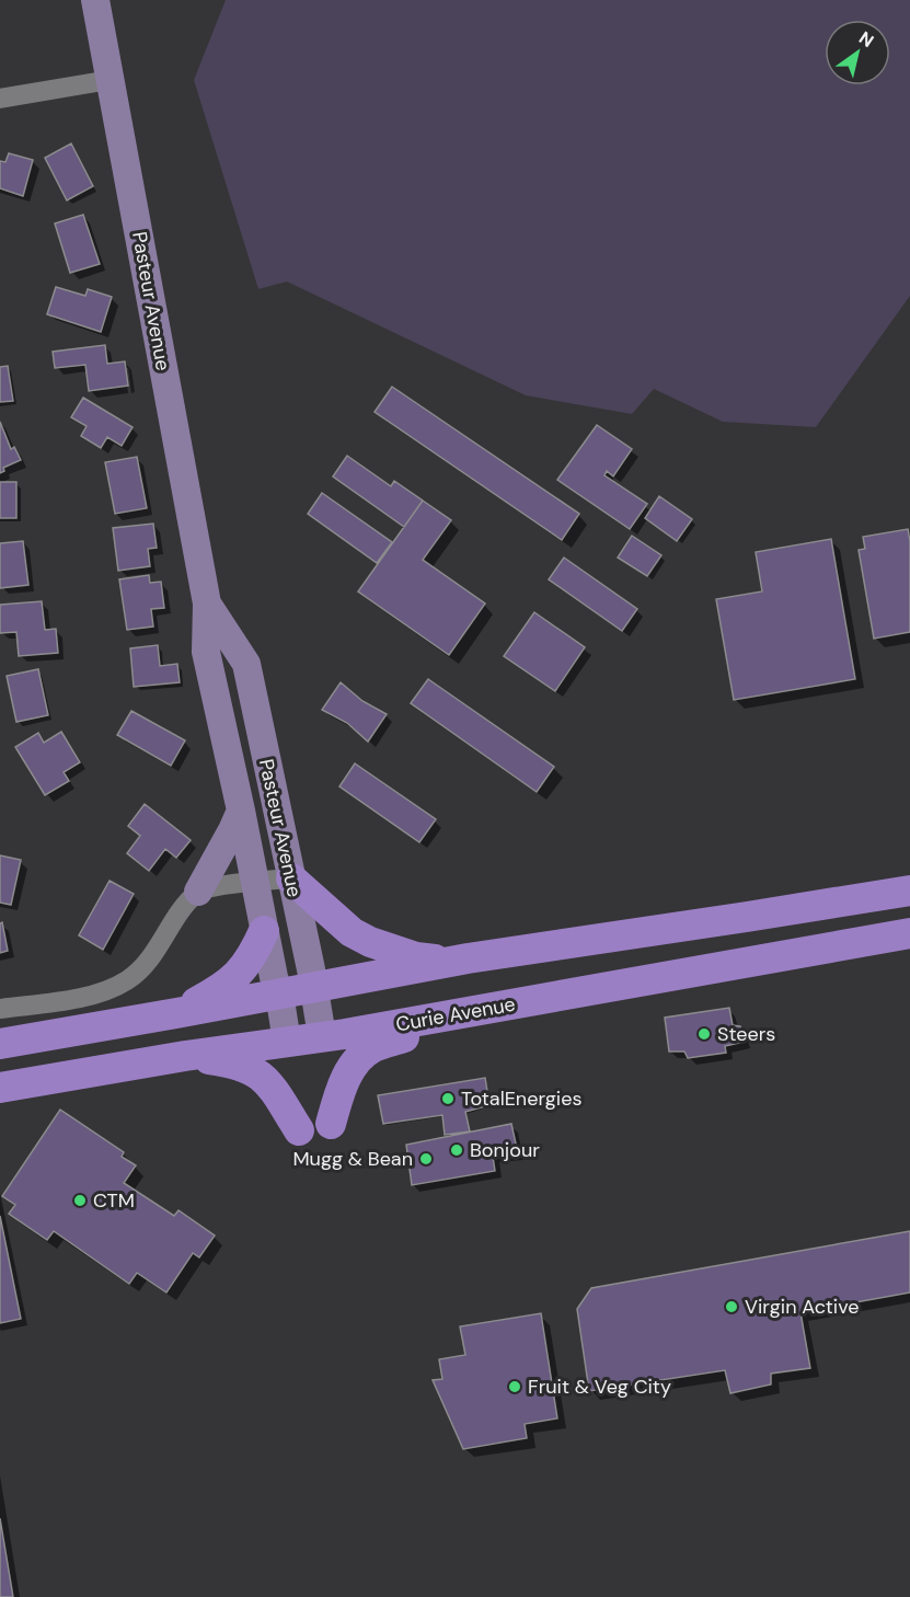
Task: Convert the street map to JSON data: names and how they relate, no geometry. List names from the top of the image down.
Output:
{
  "streets": {
    "main road": ["Curie Avenue"],
    "street": ["Pasteur Avenue"]
  },
  "crossings": [
    ["Pasteur Avenue", "Curie Avenue"]
  ],
  "places": [
    "Steers",
    "TotalEnergies",
    "Bonjour",
    "Mugg & Bean",
    "CTM",
    "Virgin Active",
    "Fruit & Veg City"
  ],
  "north": "top right"
}
